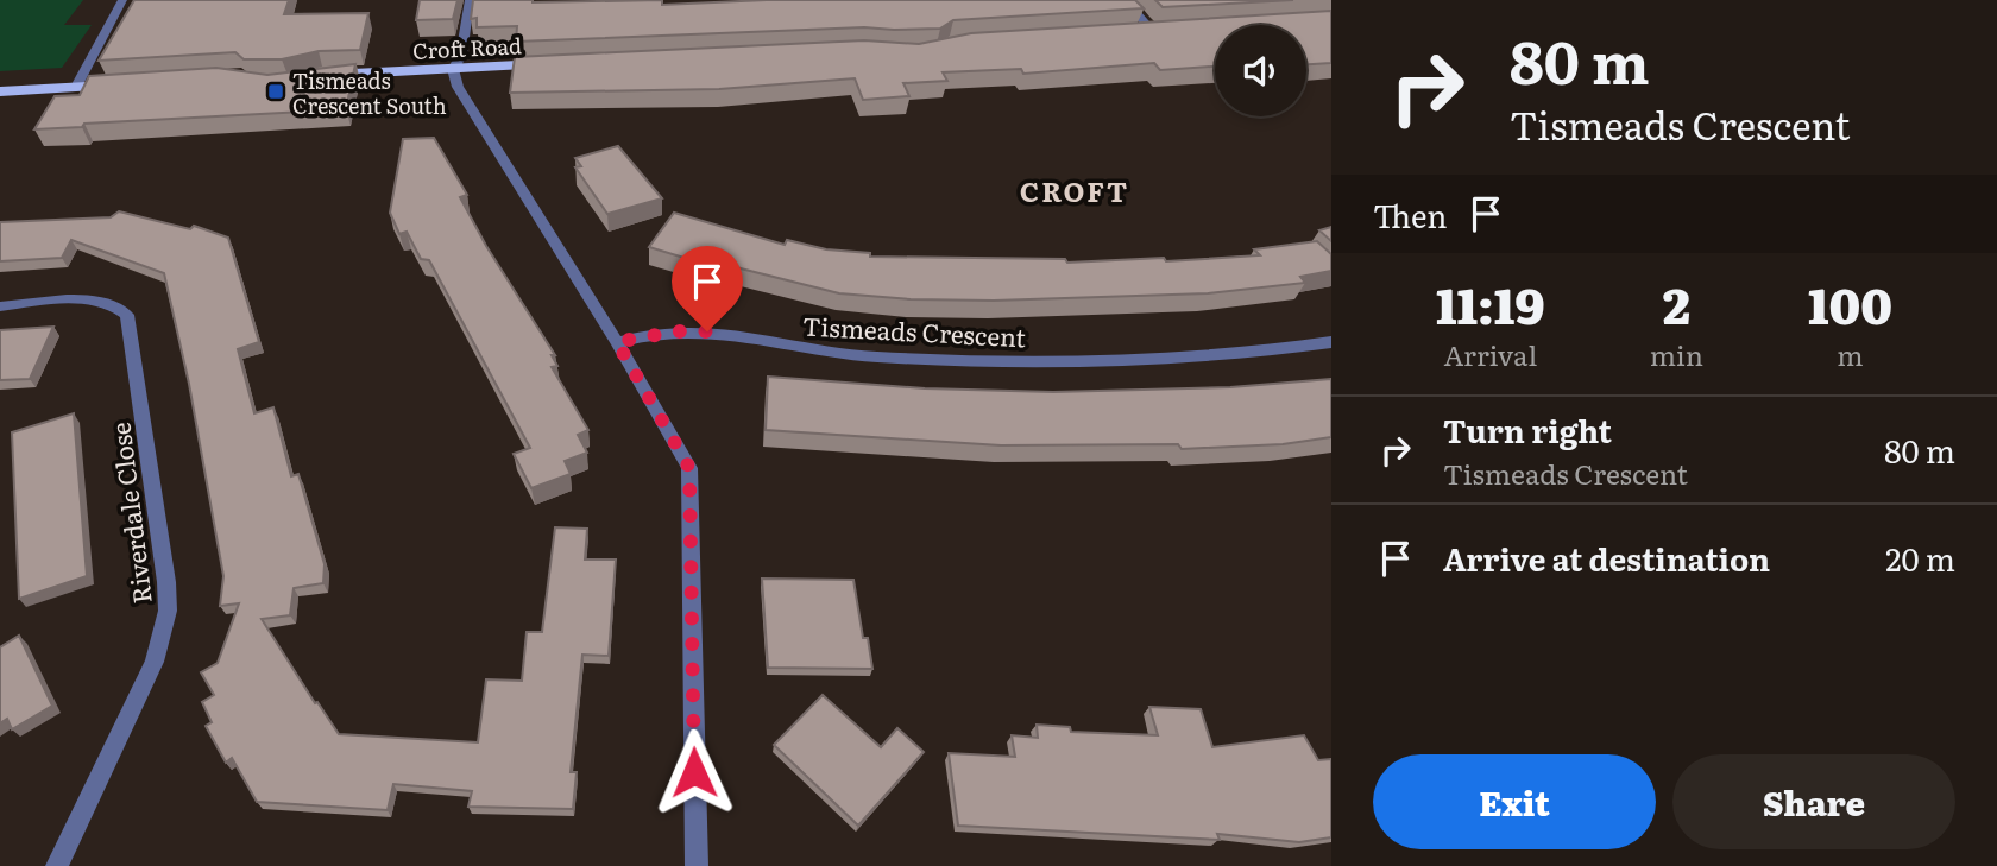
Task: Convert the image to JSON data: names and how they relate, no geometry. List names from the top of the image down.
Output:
{
  "streets": {
    "main road": ["Croft Road"],
    "street": ["Tismeads Crescent", "Riverdale Close"]
  },
  "districts": ["CROFT"],
  "places": {
    "transit": ["Tismeads Crescent South"]
  },
  "page": {
    "turn": ["80 m", "Tismeads Crescent"],
    "then": "Then",
    "eta": [
      "11:19",
      "Arrival",
      "2",
      "min",
      "100",
      "m"
    ],
    "list": [
      {
        "name": "Turn right",
        "note": "Tismeads Crescent",
        "value": "80 m"
      },
      {
        "name": "Arrive at destination",
        "value": "20 m"
      }
    ],
    "buttons": ["Exit", "Share"]
  }
}
